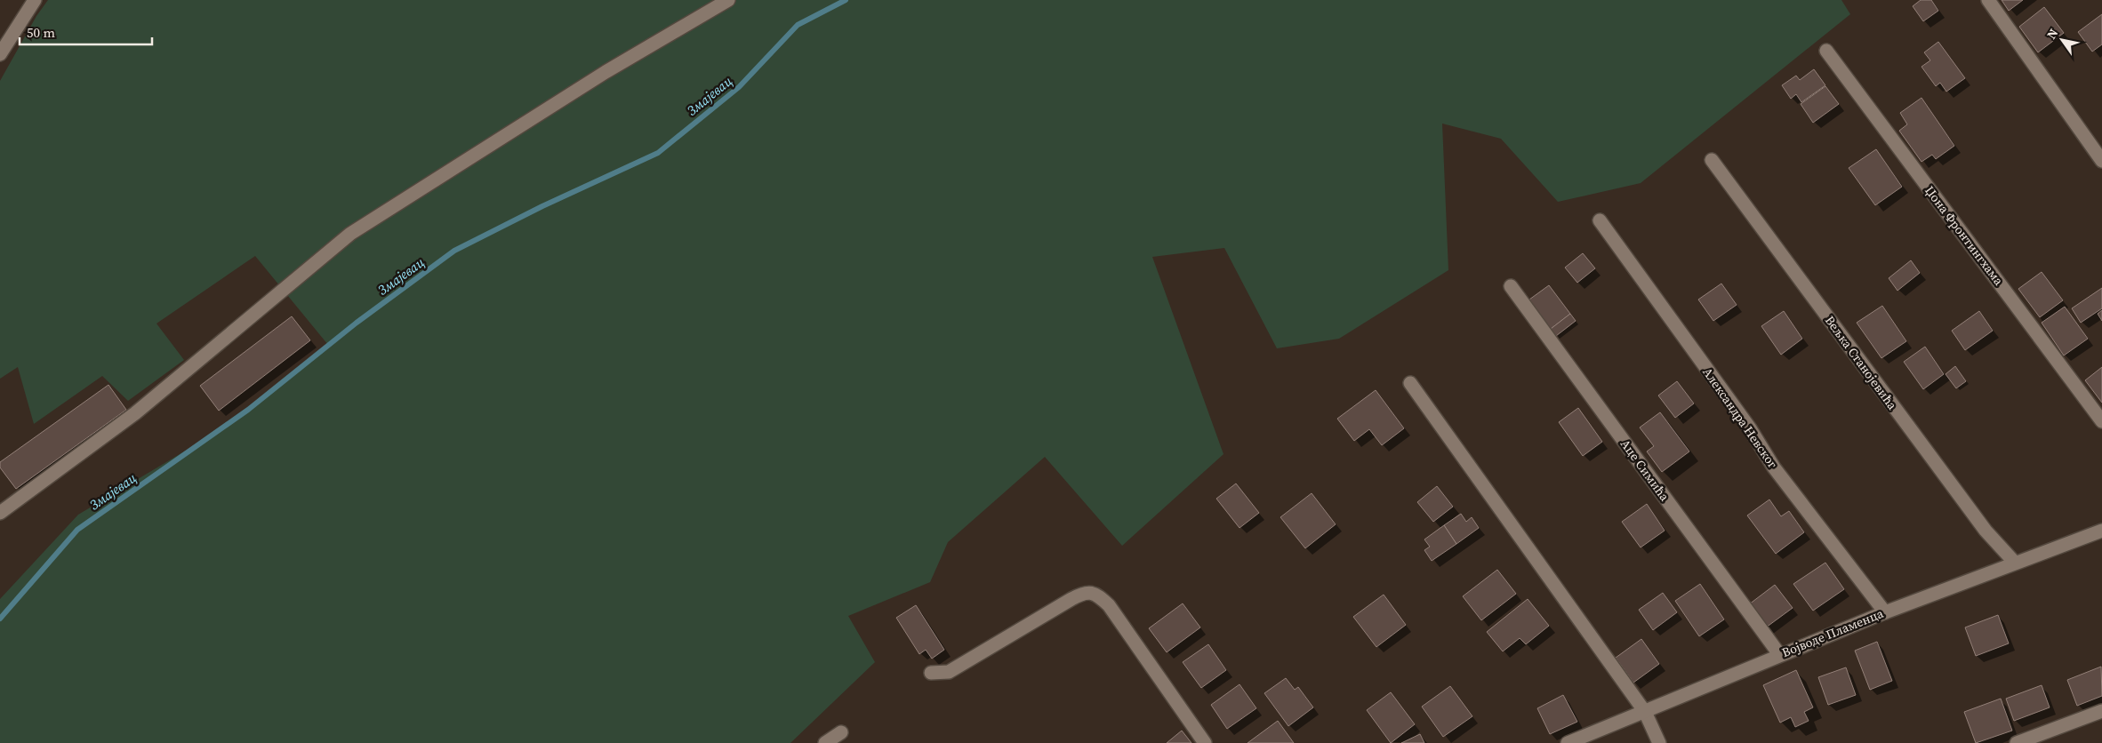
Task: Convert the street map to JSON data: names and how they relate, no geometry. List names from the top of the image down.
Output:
{
  "streets": {
    "street": [
      "Џона Фронтингхама",
      "Вељка Станојевића",
      "Александра Невског",
      "Аце Симића",
      "Војводе Пламенца"
    ]
  },
  "crossings": [
    ["Вељка Станојевића", "Војводе Пламенца"],
    ["Александра Невског", "Војводе Пламенца"],
    ["Аце Симића", "Војводе Пламенца"]
  ],
  "water": ["Змајевац"],
  "scale_bar": "50 m",
  "north": "top left"
}
